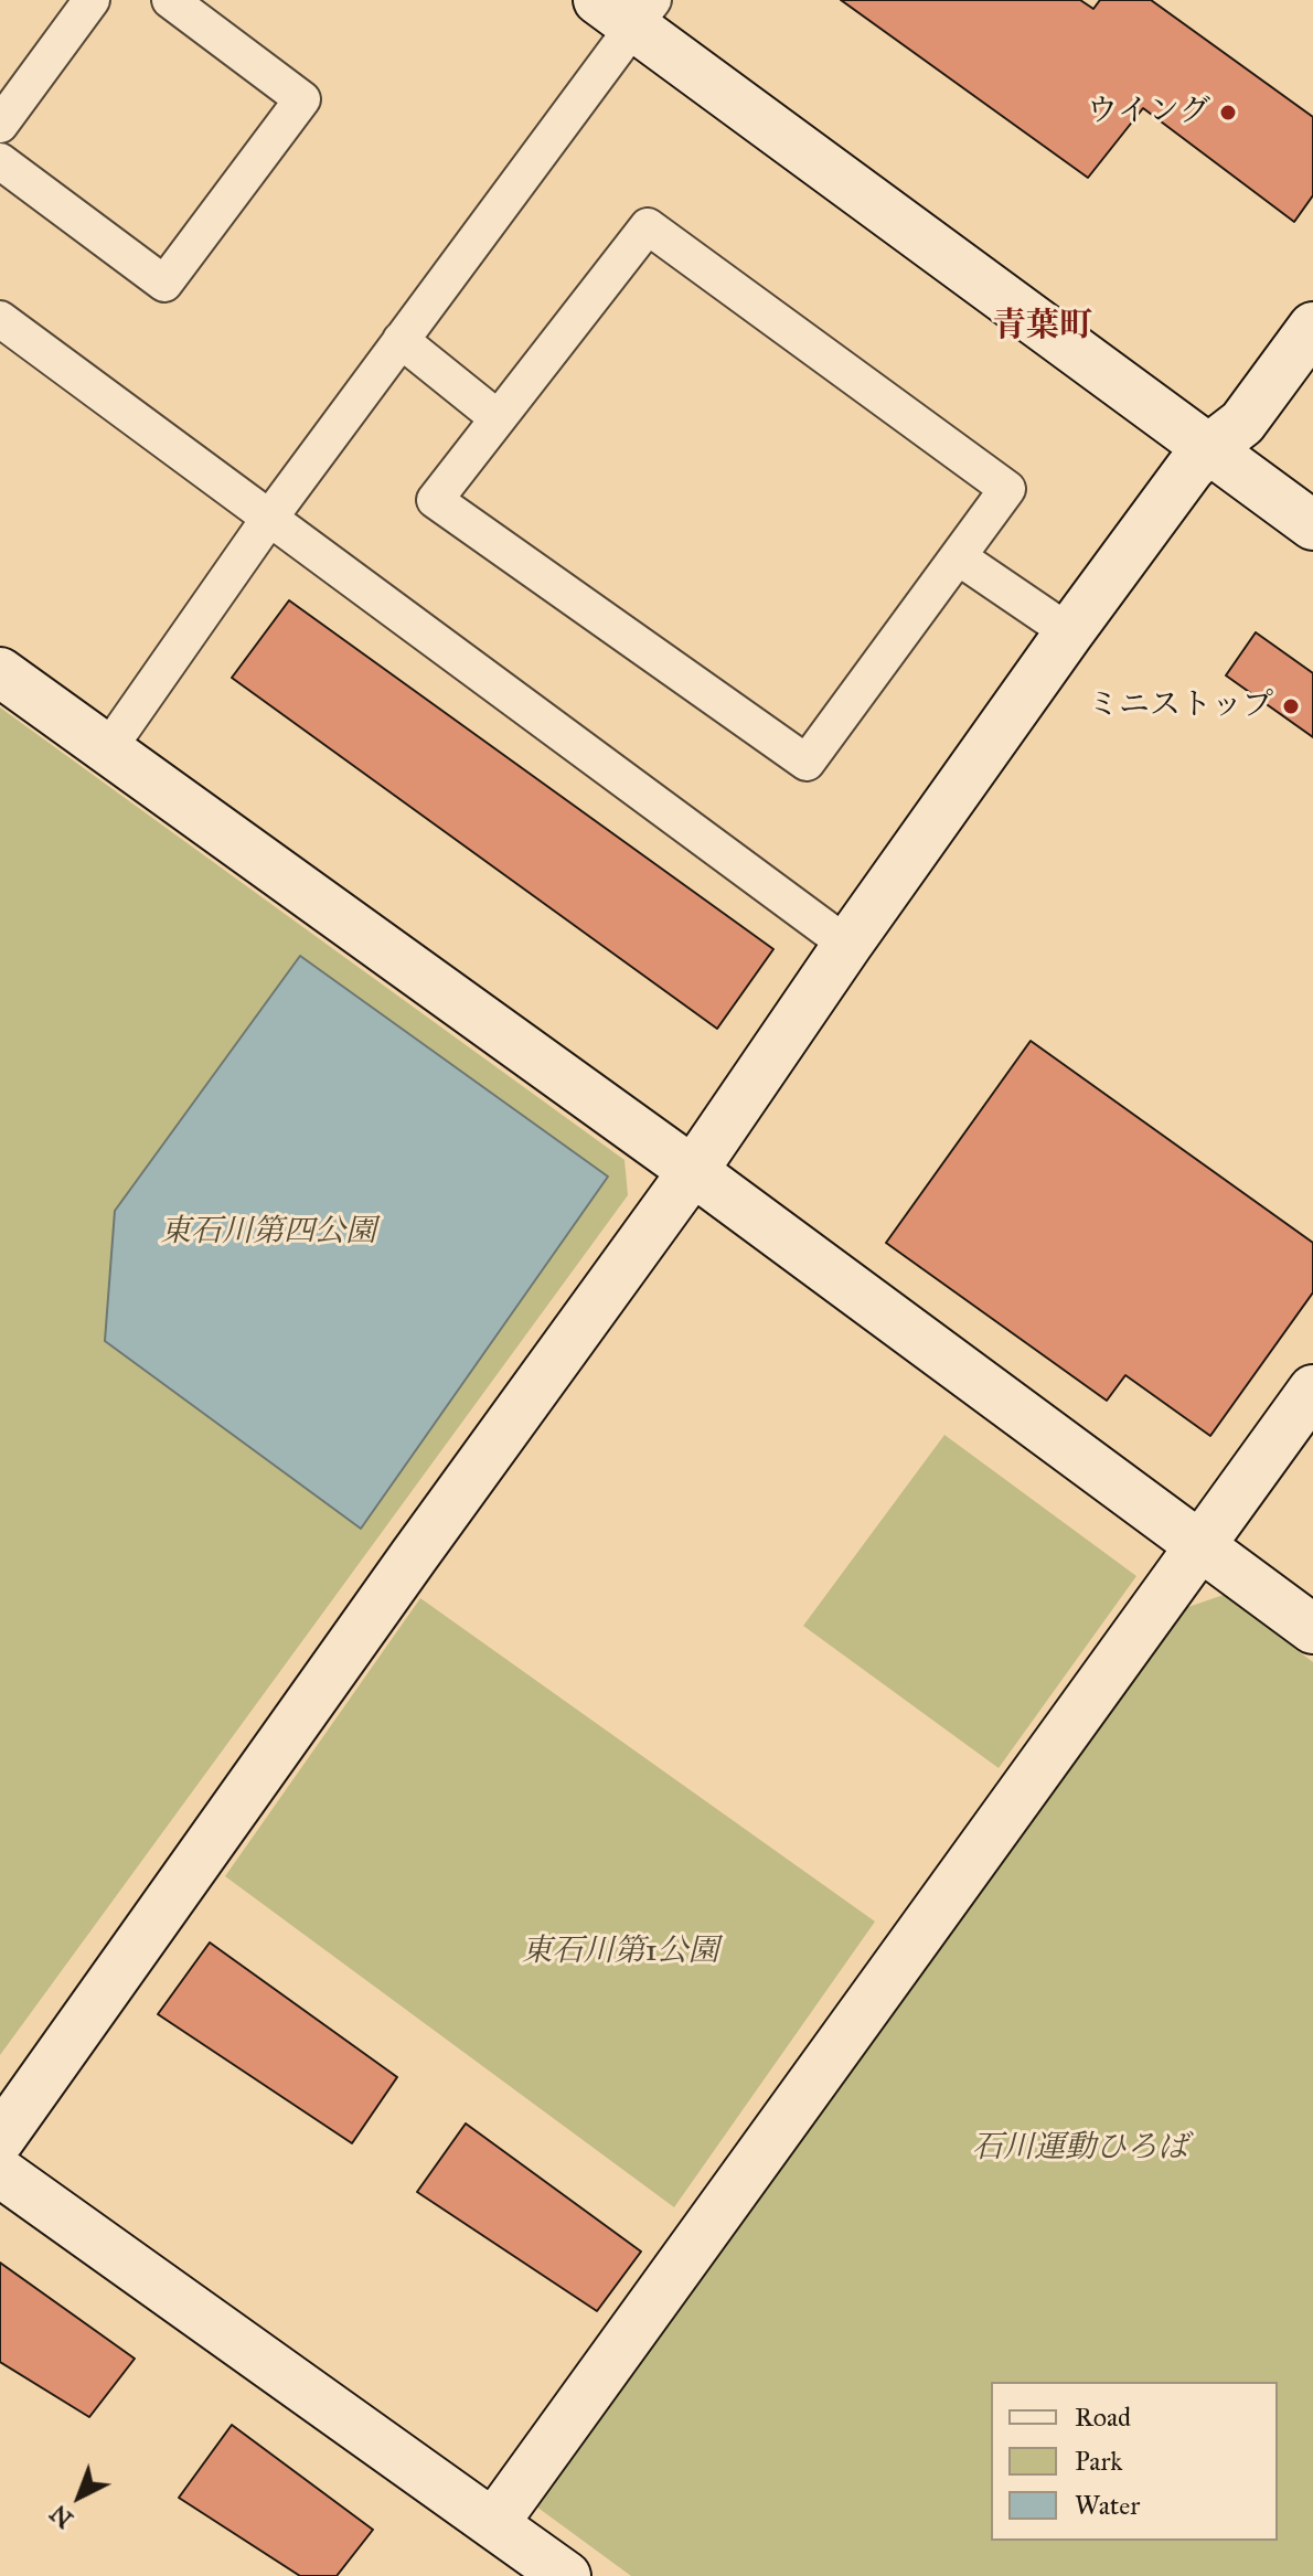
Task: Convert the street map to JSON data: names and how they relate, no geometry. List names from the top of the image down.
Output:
{
  "districts": ["青葉町"],
  "parks": ["東石川第四公園", "東石川第1公園", "石川運動ひろば"],
  "places": ["ウイング", "ミニストップ"],
  "legend": ["Road", "Park", "Water"],
  "north": "bottom left"
}
